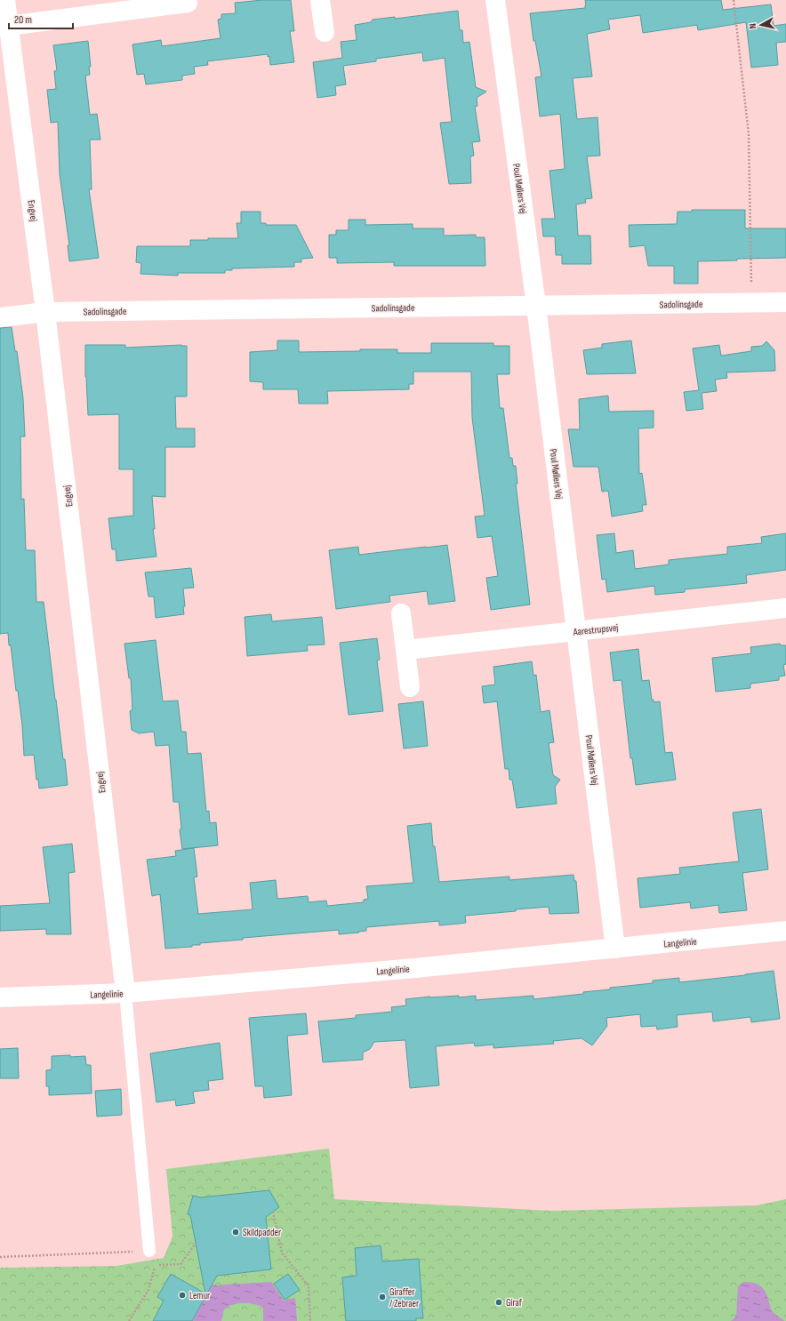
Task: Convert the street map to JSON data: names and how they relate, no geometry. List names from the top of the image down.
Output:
{
  "streets": {
    "street": [
      "Poul Møllers Vej",
      "Engvej",
      "Sadolinsgade",
      "Aarestrupsvej",
      "Langelinie"
    ]
  },
  "crossings": [
    ["Poul Møllers Vej", "Sadolinsgade"],
    ["Poul Møllers Vej", "Aarestrupsvej"],
    ["Poul Møllers Vej", "Langelinie"],
    ["Engvej", "Sadolinsgade"],
    ["Engvej", "Langelinie"]
  ],
  "places": [
    "Skildpadder",
    "Lemur",
    "Giraffer / Zebraer",
    "Giraf"
  ],
  "scale_bar": "20 m",
  "north": "left"
}
